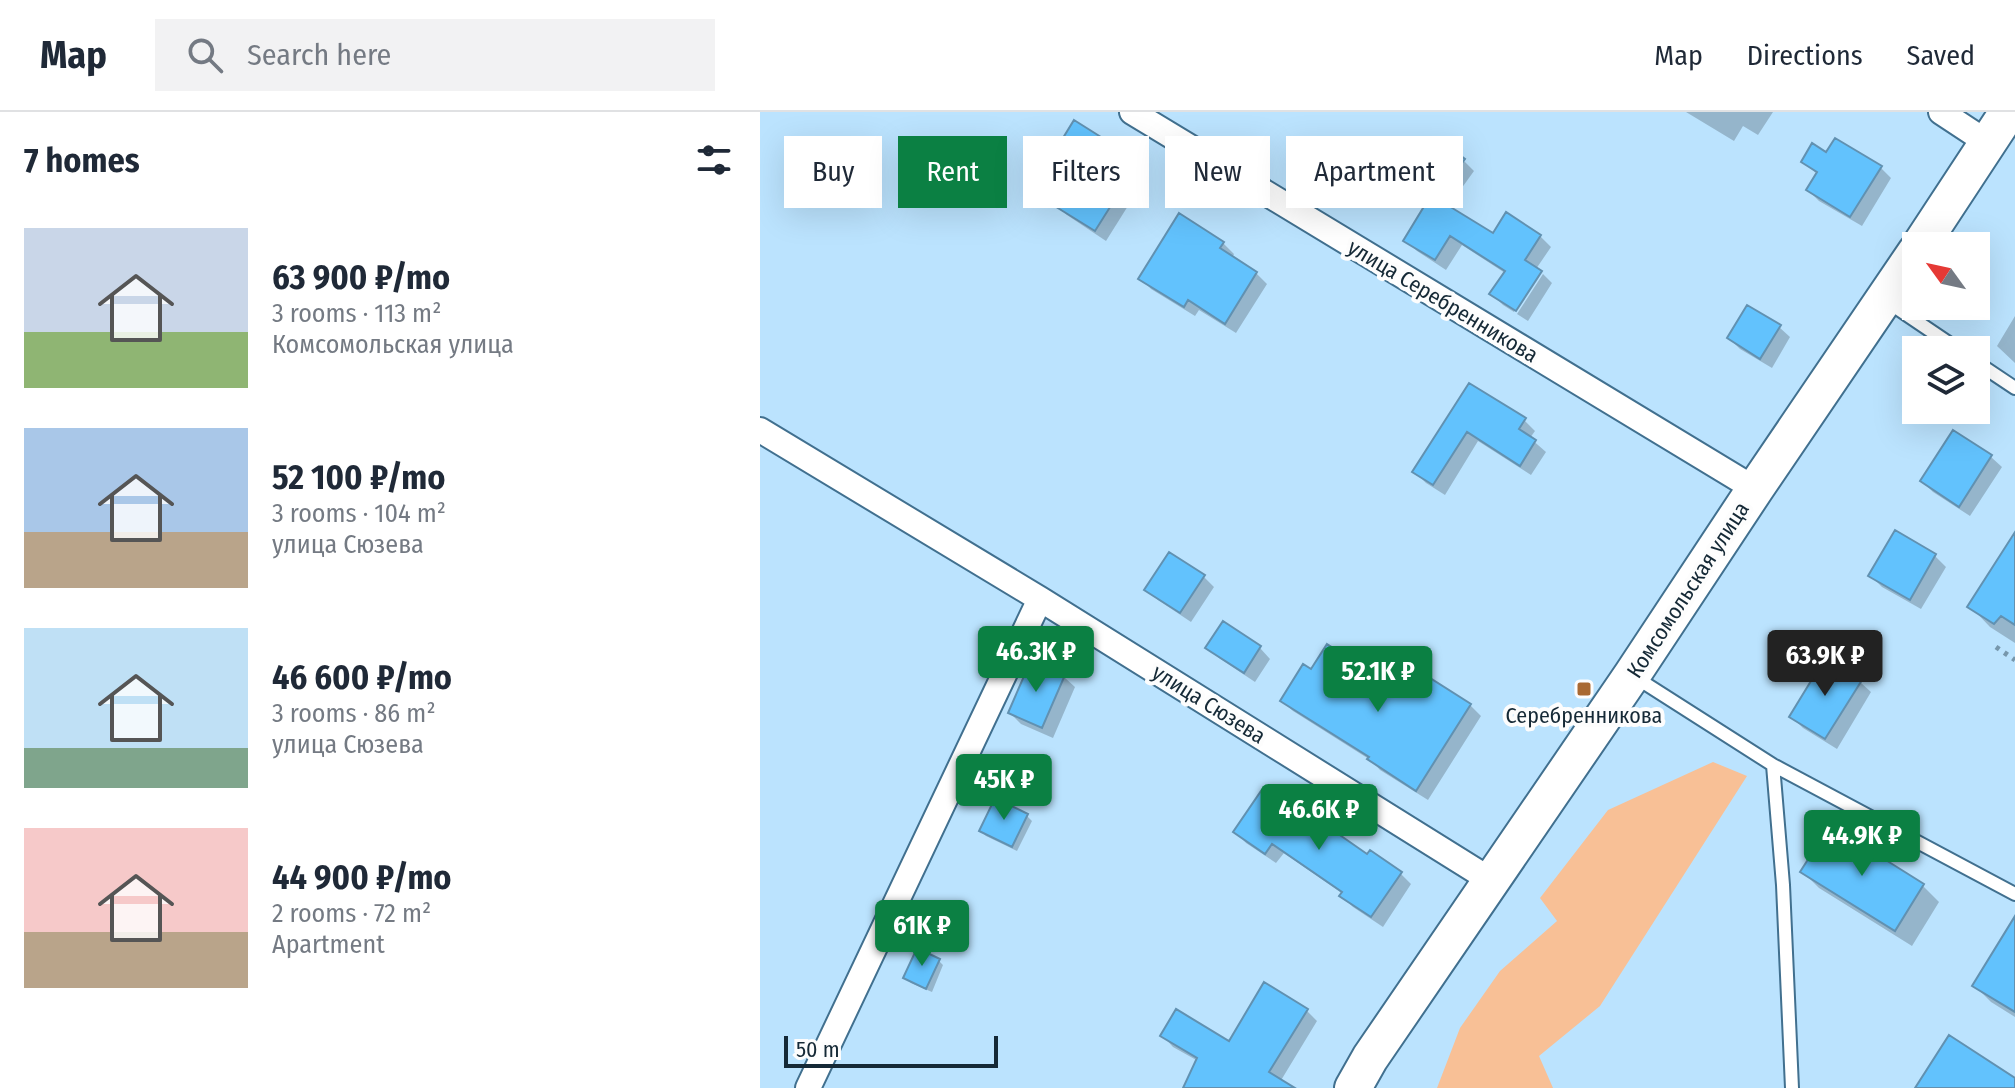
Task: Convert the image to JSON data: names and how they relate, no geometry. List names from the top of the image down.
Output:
{
  "streets": {
    "main road": ["Комсомольская улица"],
    "street": ["улица Серебренникова", "улица Сюзева"]
  },
  "crossings": [
    ["улица Серебренникова", "Комсомольская улица"],
    ["Комсомольская улица", "улица Сюзева"]
  ],
  "places": {
    "transit": ["Серебренникова"]
  },
  "scale_bar": "50 m",
  "north": "top left",
  "page": {
    "header": "Map",
    "search": "Search here",
    "nav": ["Map", "Directions", "Saved"],
    "heading": "7 homes",
    "chip": [
      "Buy",
      "Rent",
      "Filters",
      "New",
      "Apartment"
    ],
    "list": [
      {
        "name": "63 900 ₽/mo",
        "note": "3 rooms · 113 m² · Комсомольская улица"
      },
      {
        "name": "52 100 ₽/mo",
        "note": "3 rooms · 104 m² · улица Сюзева"
      },
      {
        "name": "46 600 ₽/mo",
        "note": "3 rooms · 86 m² · улица Сюзева"
      },
      {
        "name": "44 900 ₽/mo",
        "note": "2 rooms · 72 m² · Apartment"
      }
    ],
    "price": [
      "46.3K ₽",
      "63.9K ₽",
      "52.1K ₽",
      "45K ₽",
      "46.6K ₽",
      "44.9K ₽",
      "61K ₽"
    ],
    "scale": "50 m"
  }
}
